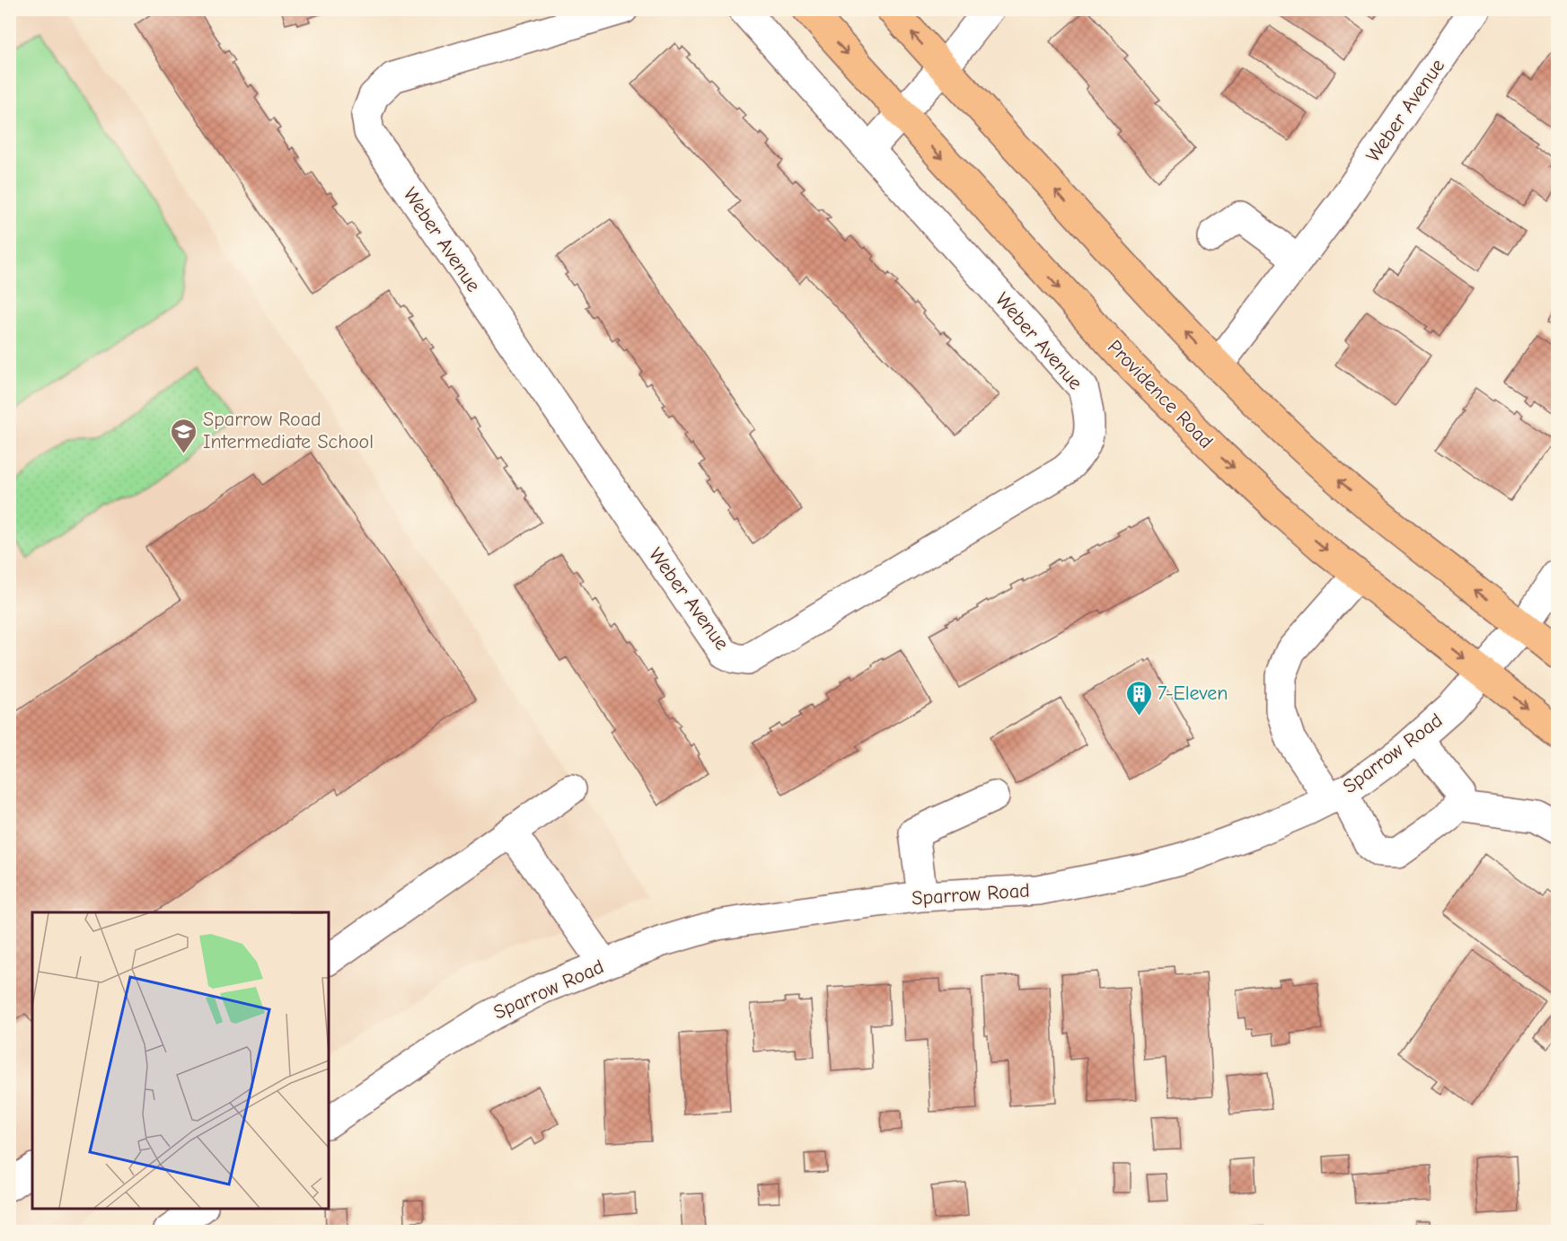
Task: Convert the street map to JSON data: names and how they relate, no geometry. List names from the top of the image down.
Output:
{
  "streets": {
    "main road": ["Providence Road"],
    "street": ["Weber Avenue", "Sparrow Road"]
  },
  "crossings": [
    ["Providence Road", "Sparrow Road"]
  ],
  "places": {
    "school or university": ["Sparrow Road Intermediate School"],
    "building": ["7-Eleven"]
  }
}
